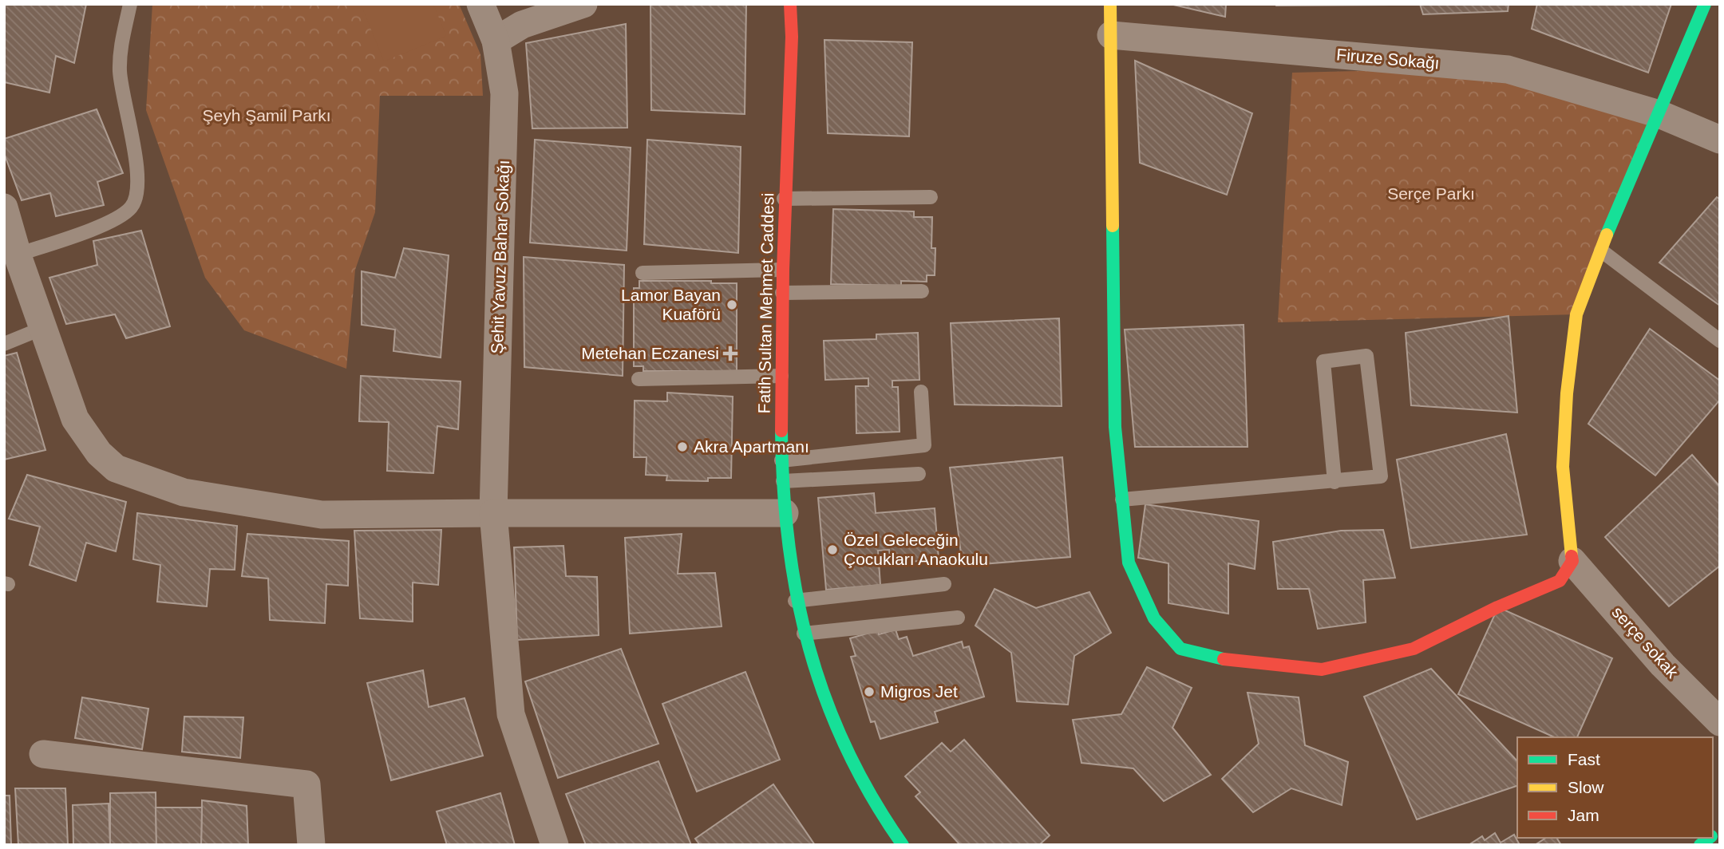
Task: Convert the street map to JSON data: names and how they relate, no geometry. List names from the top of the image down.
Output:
{
  "streets": {
    "street": [
      "Firuze Sokağı",
      "Şehit Yavuz Bahar Sokağı",
      "Fatih Sultan Mehmet Caddesi",
      "serçe sokak"
    ]
  },
  "parks": ["Şeyh Şamil Parkı", "Serçe Parkı"],
  "places": {
    "other": [
      "Lamor Bayan Kuaförü",
      "Akra Apartmanı",
      "Özel Geleceğin Çocukları Anaokulu",
      "Migros Jet"
    ],
    "health": ["Metehan Eczanesi"]
  },
  "legend": ["Fast", "Slow", "Jam"]
}
